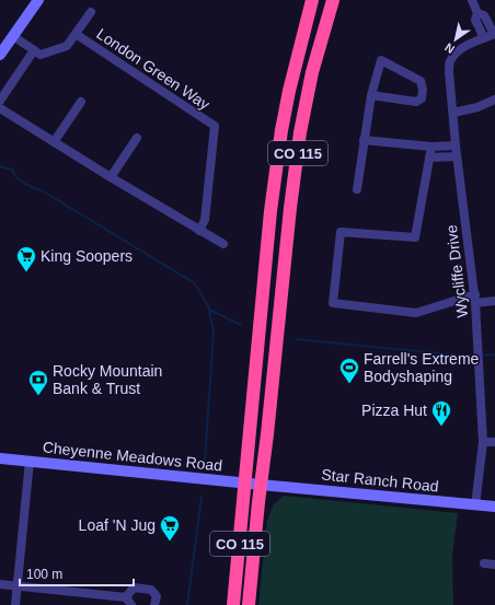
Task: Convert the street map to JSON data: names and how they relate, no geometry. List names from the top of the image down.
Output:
{
  "streets": {
    "highway": ["CO 115"],
    "street": [
      "London Green Way",
      "Wycliffe Drive",
      "Cheyenne Meadows Road",
      "Star Ranch Road"
    ]
  },
  "crossings": [
    ["CO 115", "Cheyenne Meadows Road"],
    ["CO 115", "Star Ranch Road"],
    ["Wycliffe Drive", "Star Ranch Road"],
    ["Cheyenne Meadows Road", "Star Ranch Road"]
  ],
  "places": {
    "supermarket": ["King Soopers", "Loaf 'N Jug"],
    "sports": ["Farrell's Extreme Bodyshaping"],
    "bank": ["Rocky Mountain Bank & Trust"],
    "restaurant": ["Pizza Hut"]
  },
  "scale_bar": "100 m",
  "north": "bottom left"
}
